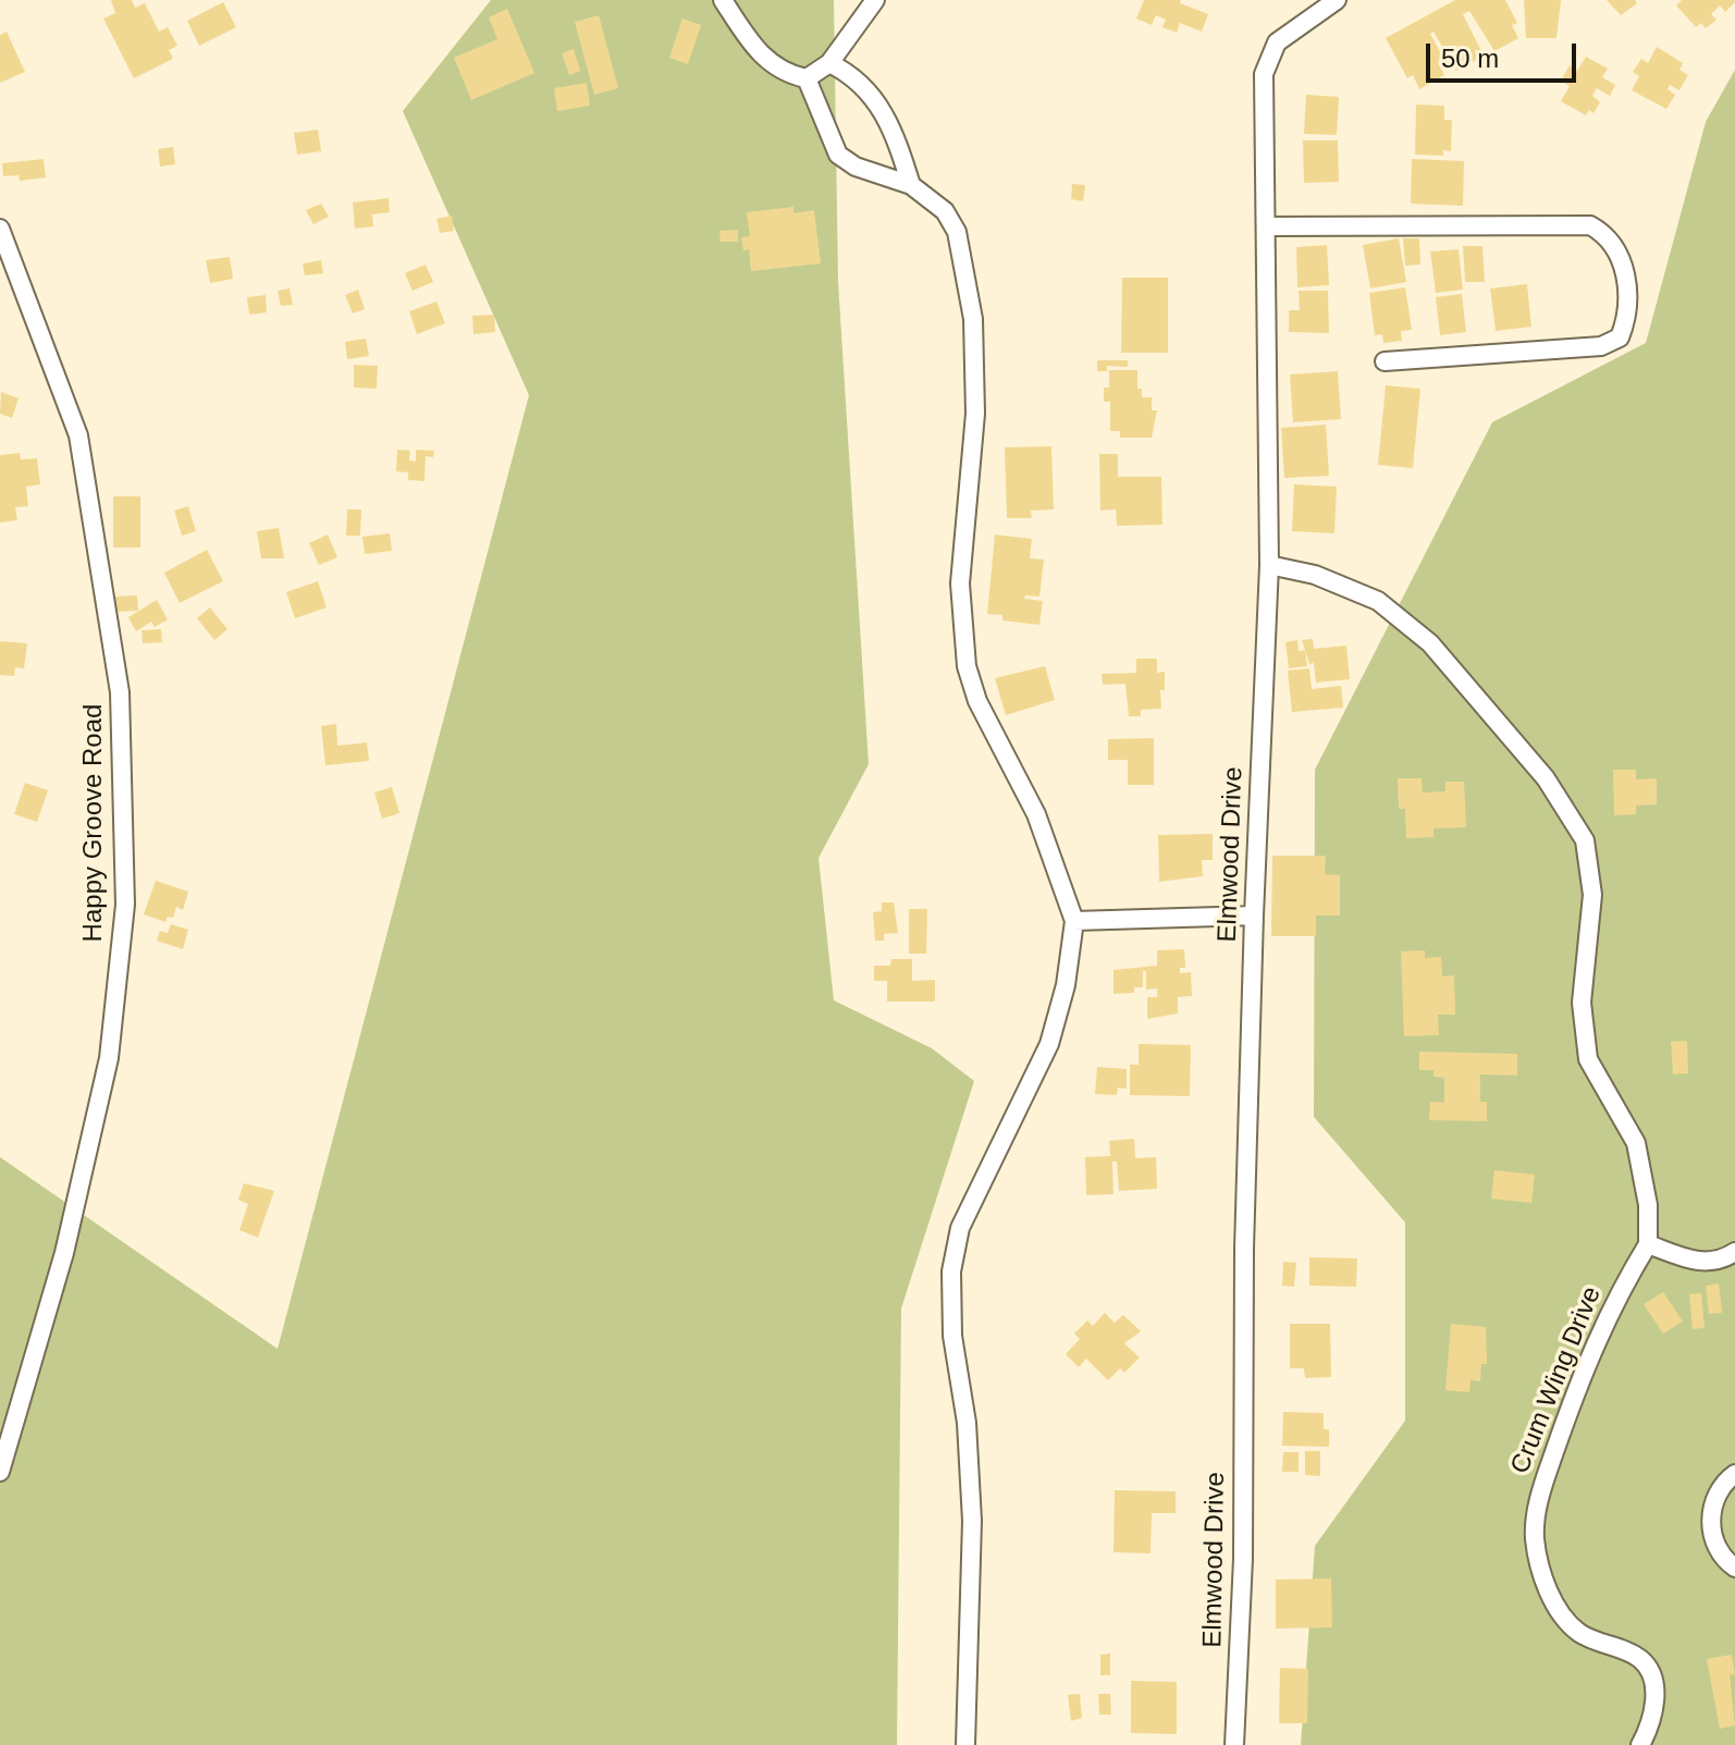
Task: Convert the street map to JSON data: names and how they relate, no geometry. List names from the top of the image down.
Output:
{
  "streets": {
    "street": ["Happy Groove Road", "Elmwood Drive", "Crum Wing Drive"]
  },
  "scale_bar": "50 m"
}
